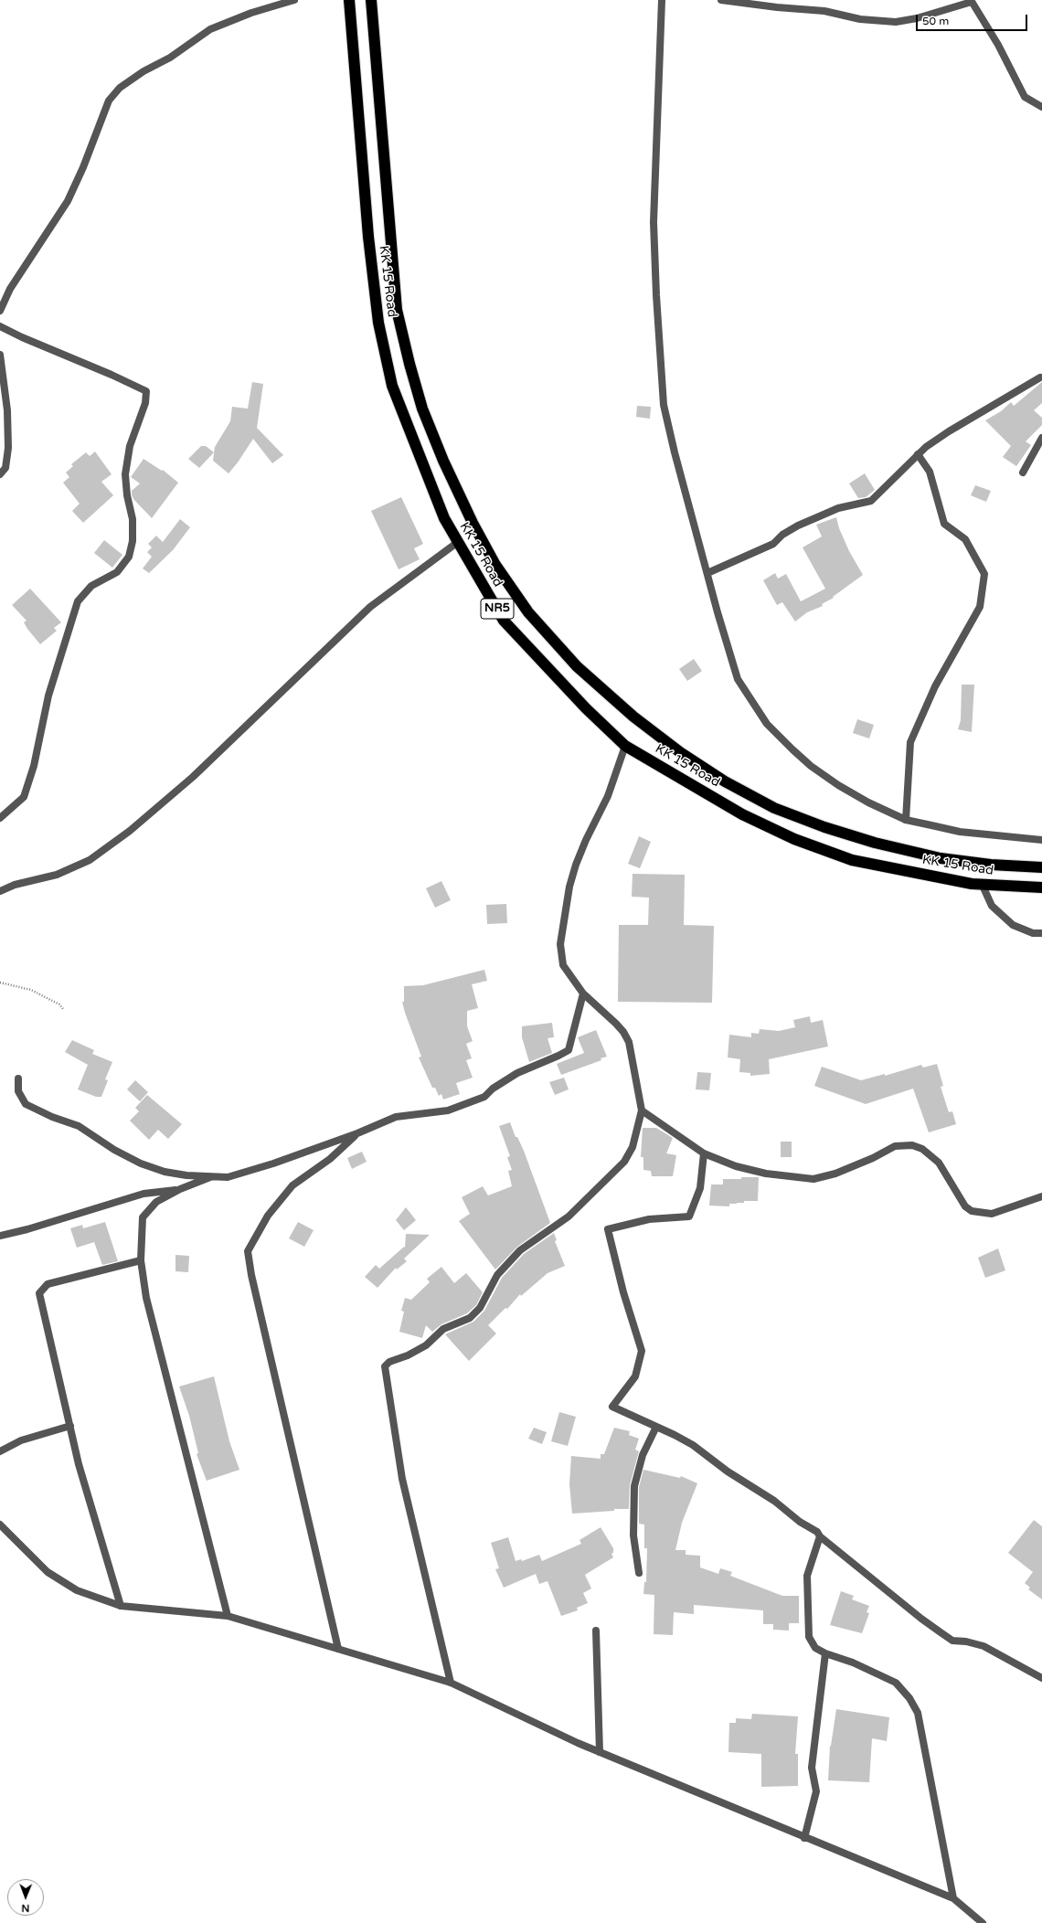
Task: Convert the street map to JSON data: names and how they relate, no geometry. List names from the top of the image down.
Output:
{
  "streets": {
    "highway": ["KK 15 Road", "NR5"]
  },
  "scale_bar": "50 m",
  "north": "bottom"
}
